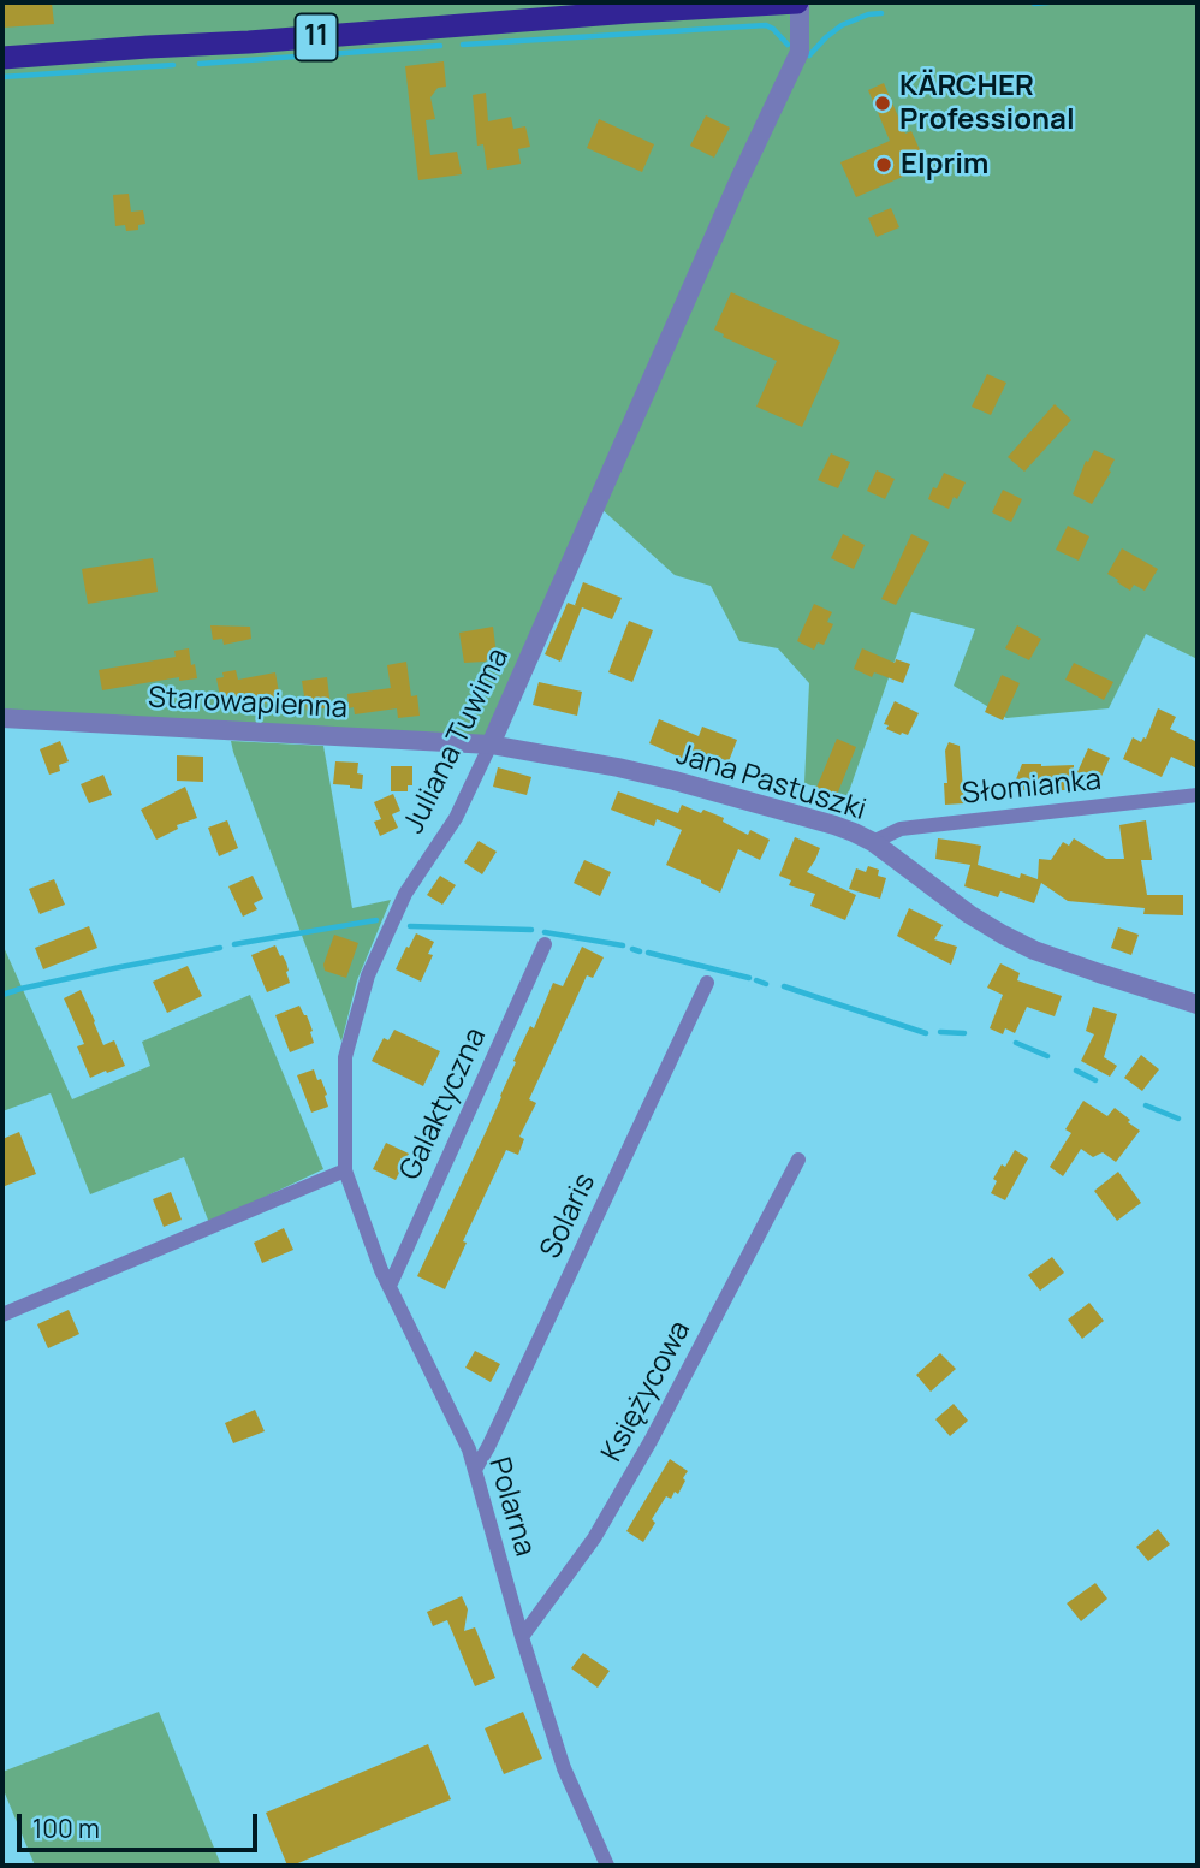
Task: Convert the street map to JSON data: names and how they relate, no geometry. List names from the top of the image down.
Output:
{
  "streets": {
    "highway": ["11"],
    "street": [
      "Starowapienna",
      "Juliana Tuwima",
      "Jana Pastuszki",
      "Słomianka",
      "Galaktyczna",
      "Solaris",
      "Księżycowa",
      "Polarna"
    ]
  },
  "crossings": [
    ["11", "Juliana Tuwima"],
    ["Starowapienna", "Juliana Tuwima"],
    ["Starowapienna", "Jana Pastuszki"],
    ["Juliana Tuwima", "Jana Pastuszki"],
    ["Juliana Tuwima", "Polarna"],
    ["Jana Pastuszki", "Słomianka"],
    ["Galaktyczna", "Polarna"],
    ["Solaris", "Polarna"],
    ["Księżycowa", "Polarna"]
  ],
  "places": ["KÄRCHER Professional", "Elprim"],
  "scale_bar": "100 m"
}
